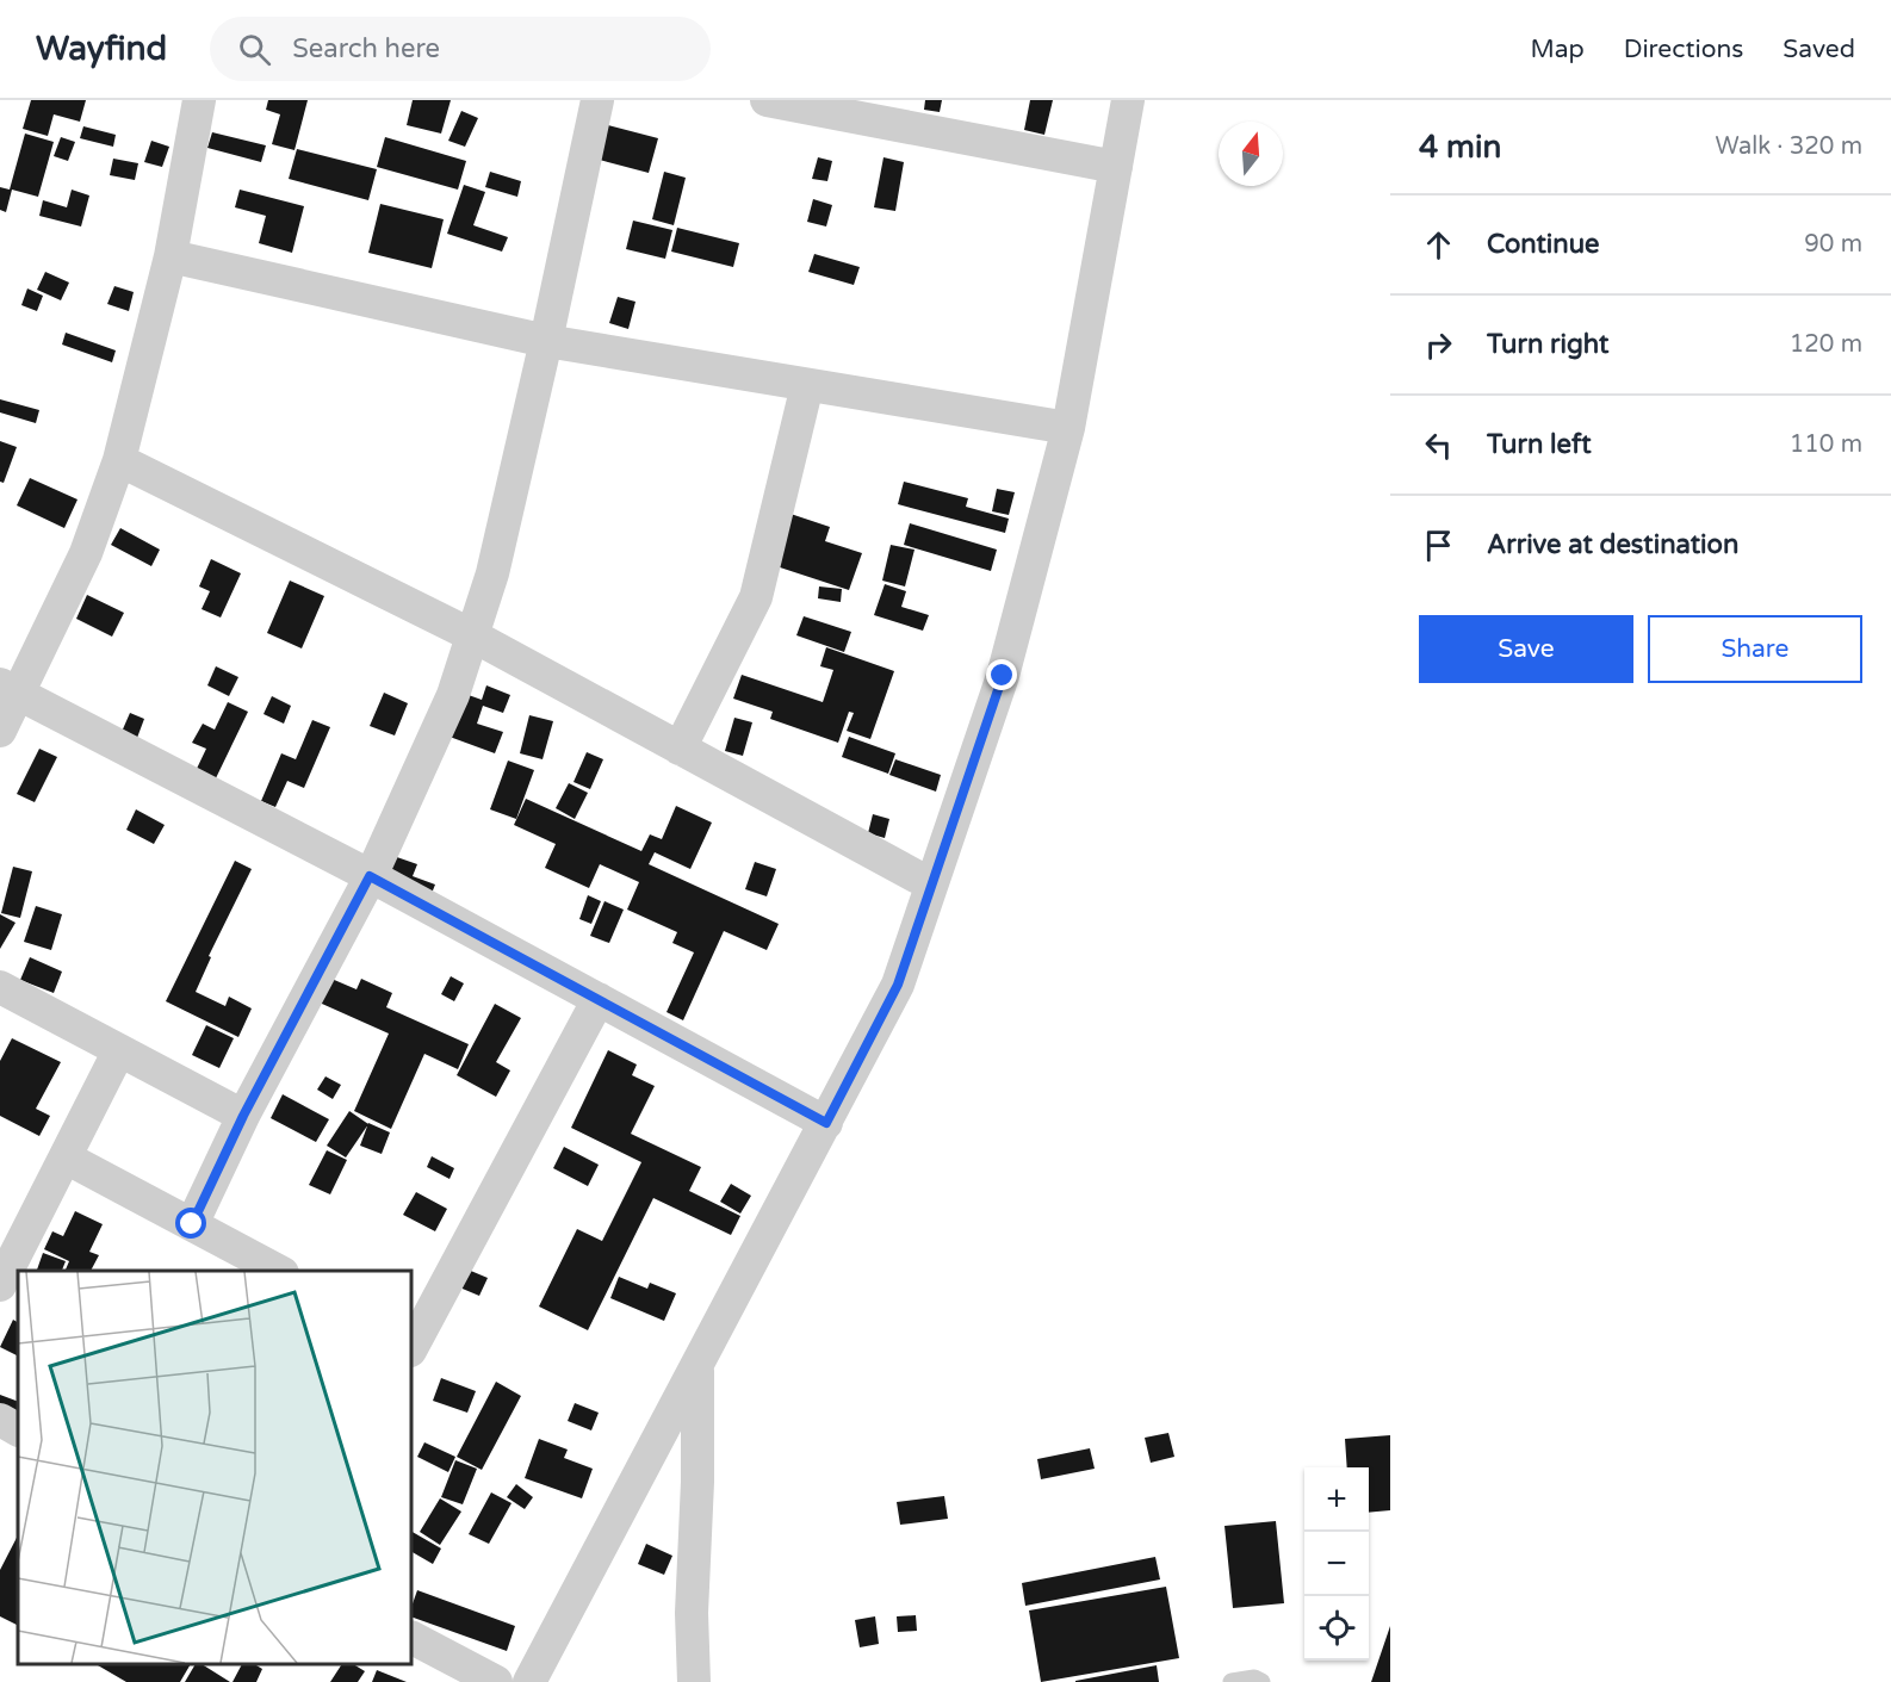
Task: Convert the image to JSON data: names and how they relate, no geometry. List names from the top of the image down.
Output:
{
  "north": "top",
  "page": {
    "header": "Wayfind",
    "search": "Search here",
    "nav": ["Map", "Directions", "Saved"],
    "heading": ["4 min", "Walk · 320 m"],
    "list": [
      ["Continue", "90 m"],
      ["Turn right", "120 m"],
      ["Turn left", "110 m"],
      "Arrive at destination"
    ],
    "buttons": ["Save", "Share"],
    "map_buttons": ["+", "−"]
  }
}
